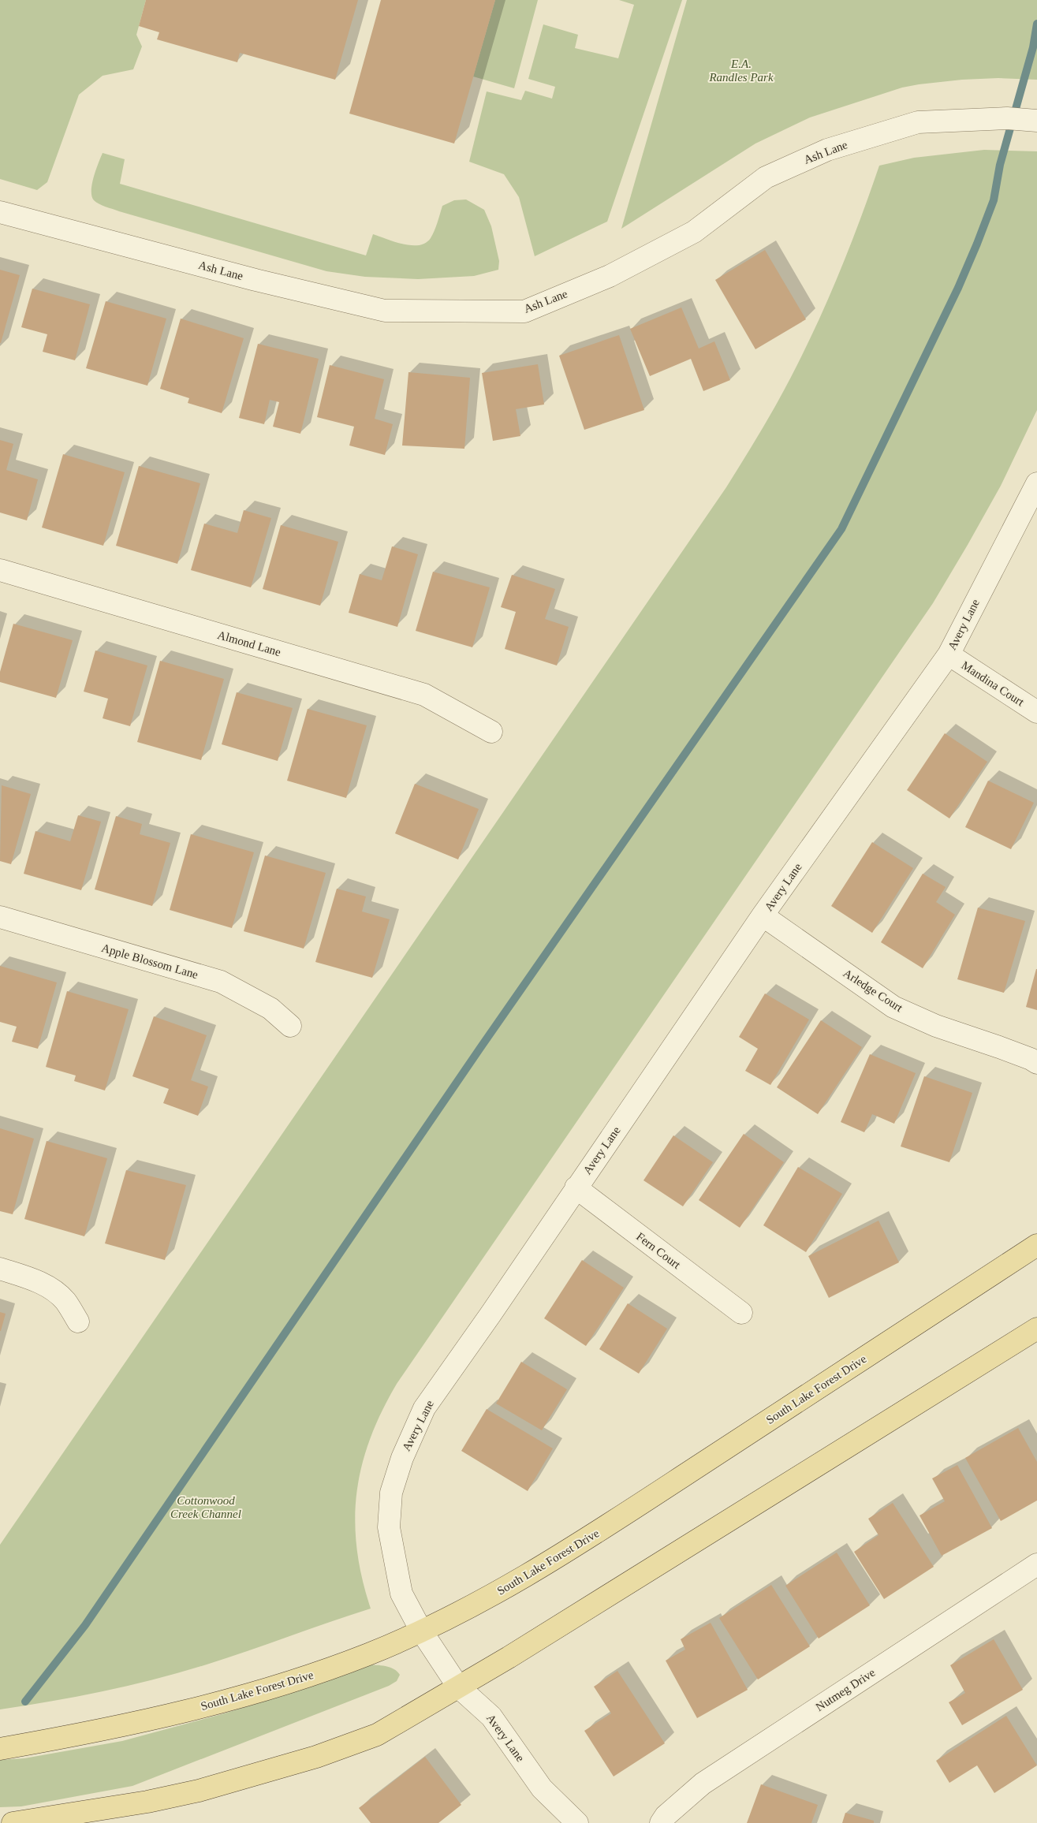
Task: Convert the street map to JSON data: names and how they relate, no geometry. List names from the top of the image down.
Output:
{
  "streets": {
    "main road": ["South Lake Forest Drive"],
    "street": [
      "Ash Lane",
      "Avery Lane",
      "Almond Lane",
      "Mandina Court",
      "Apple Blossom Lane",
      "Arledge Court",
      "Fern Court",
      "Nutmeg Drive"
    ]
  },
  "crossings": [
    ["Avery Lane", "Mandina Court"],
    ["Avery Lane", "Arledge Court"],
    ["Avery Lane", "Fern Court"],
    ["Avery Lane", "South Lake Forest Drive"]
  ],
  "parks": ["E.A. Randles Park", "Cottonwood Creek Channel"]
}
